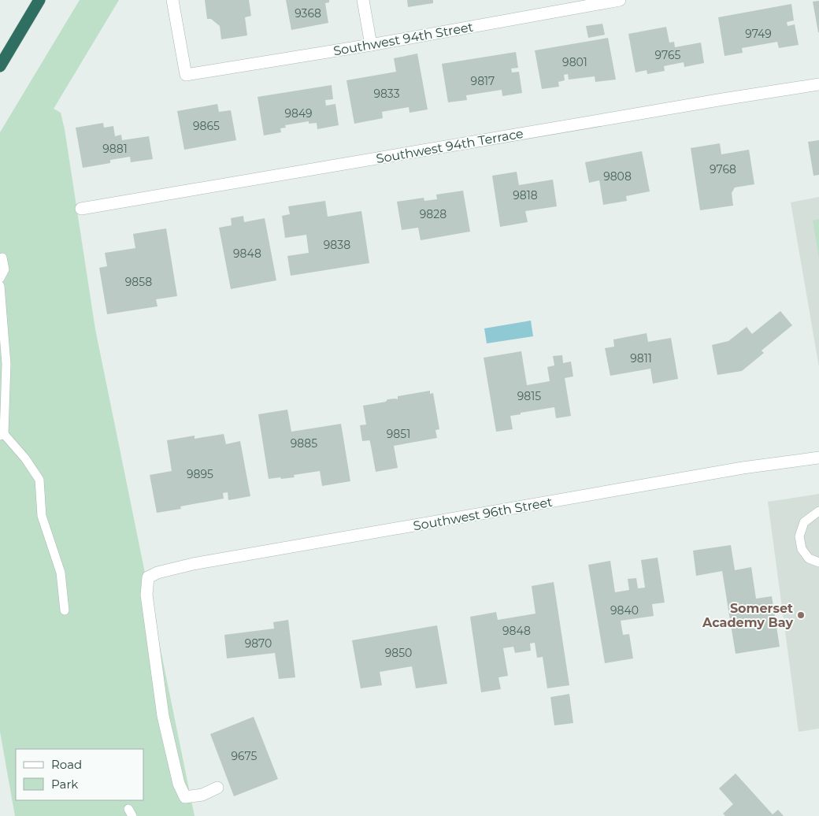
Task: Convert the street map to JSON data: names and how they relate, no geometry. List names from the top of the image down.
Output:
{
  "streets": {
    "street": ["Southwest 94th Street", "Southwest 94th Terrace", "Southwest 96th Street"]
  },
  "places": ["Somerset Academy Bay"],
  "house_numbers": [
    "9368",
    "9749",
    "9765",
    "9801",
    "9817",
    "9833",
    "9849",
    "9865",
    "9881",
    "9768",
    "9808",
    "9818",
    "9828",
    "9838",
    "9848",
    "9858",
    "9811",
    "9815",
    "9851",
    "9885",
    "9895",
    "9840",
    "9848",
    "9870",
    "9850",
    "9675"
  ],
  "legend": ["Road", "Park"]
}
